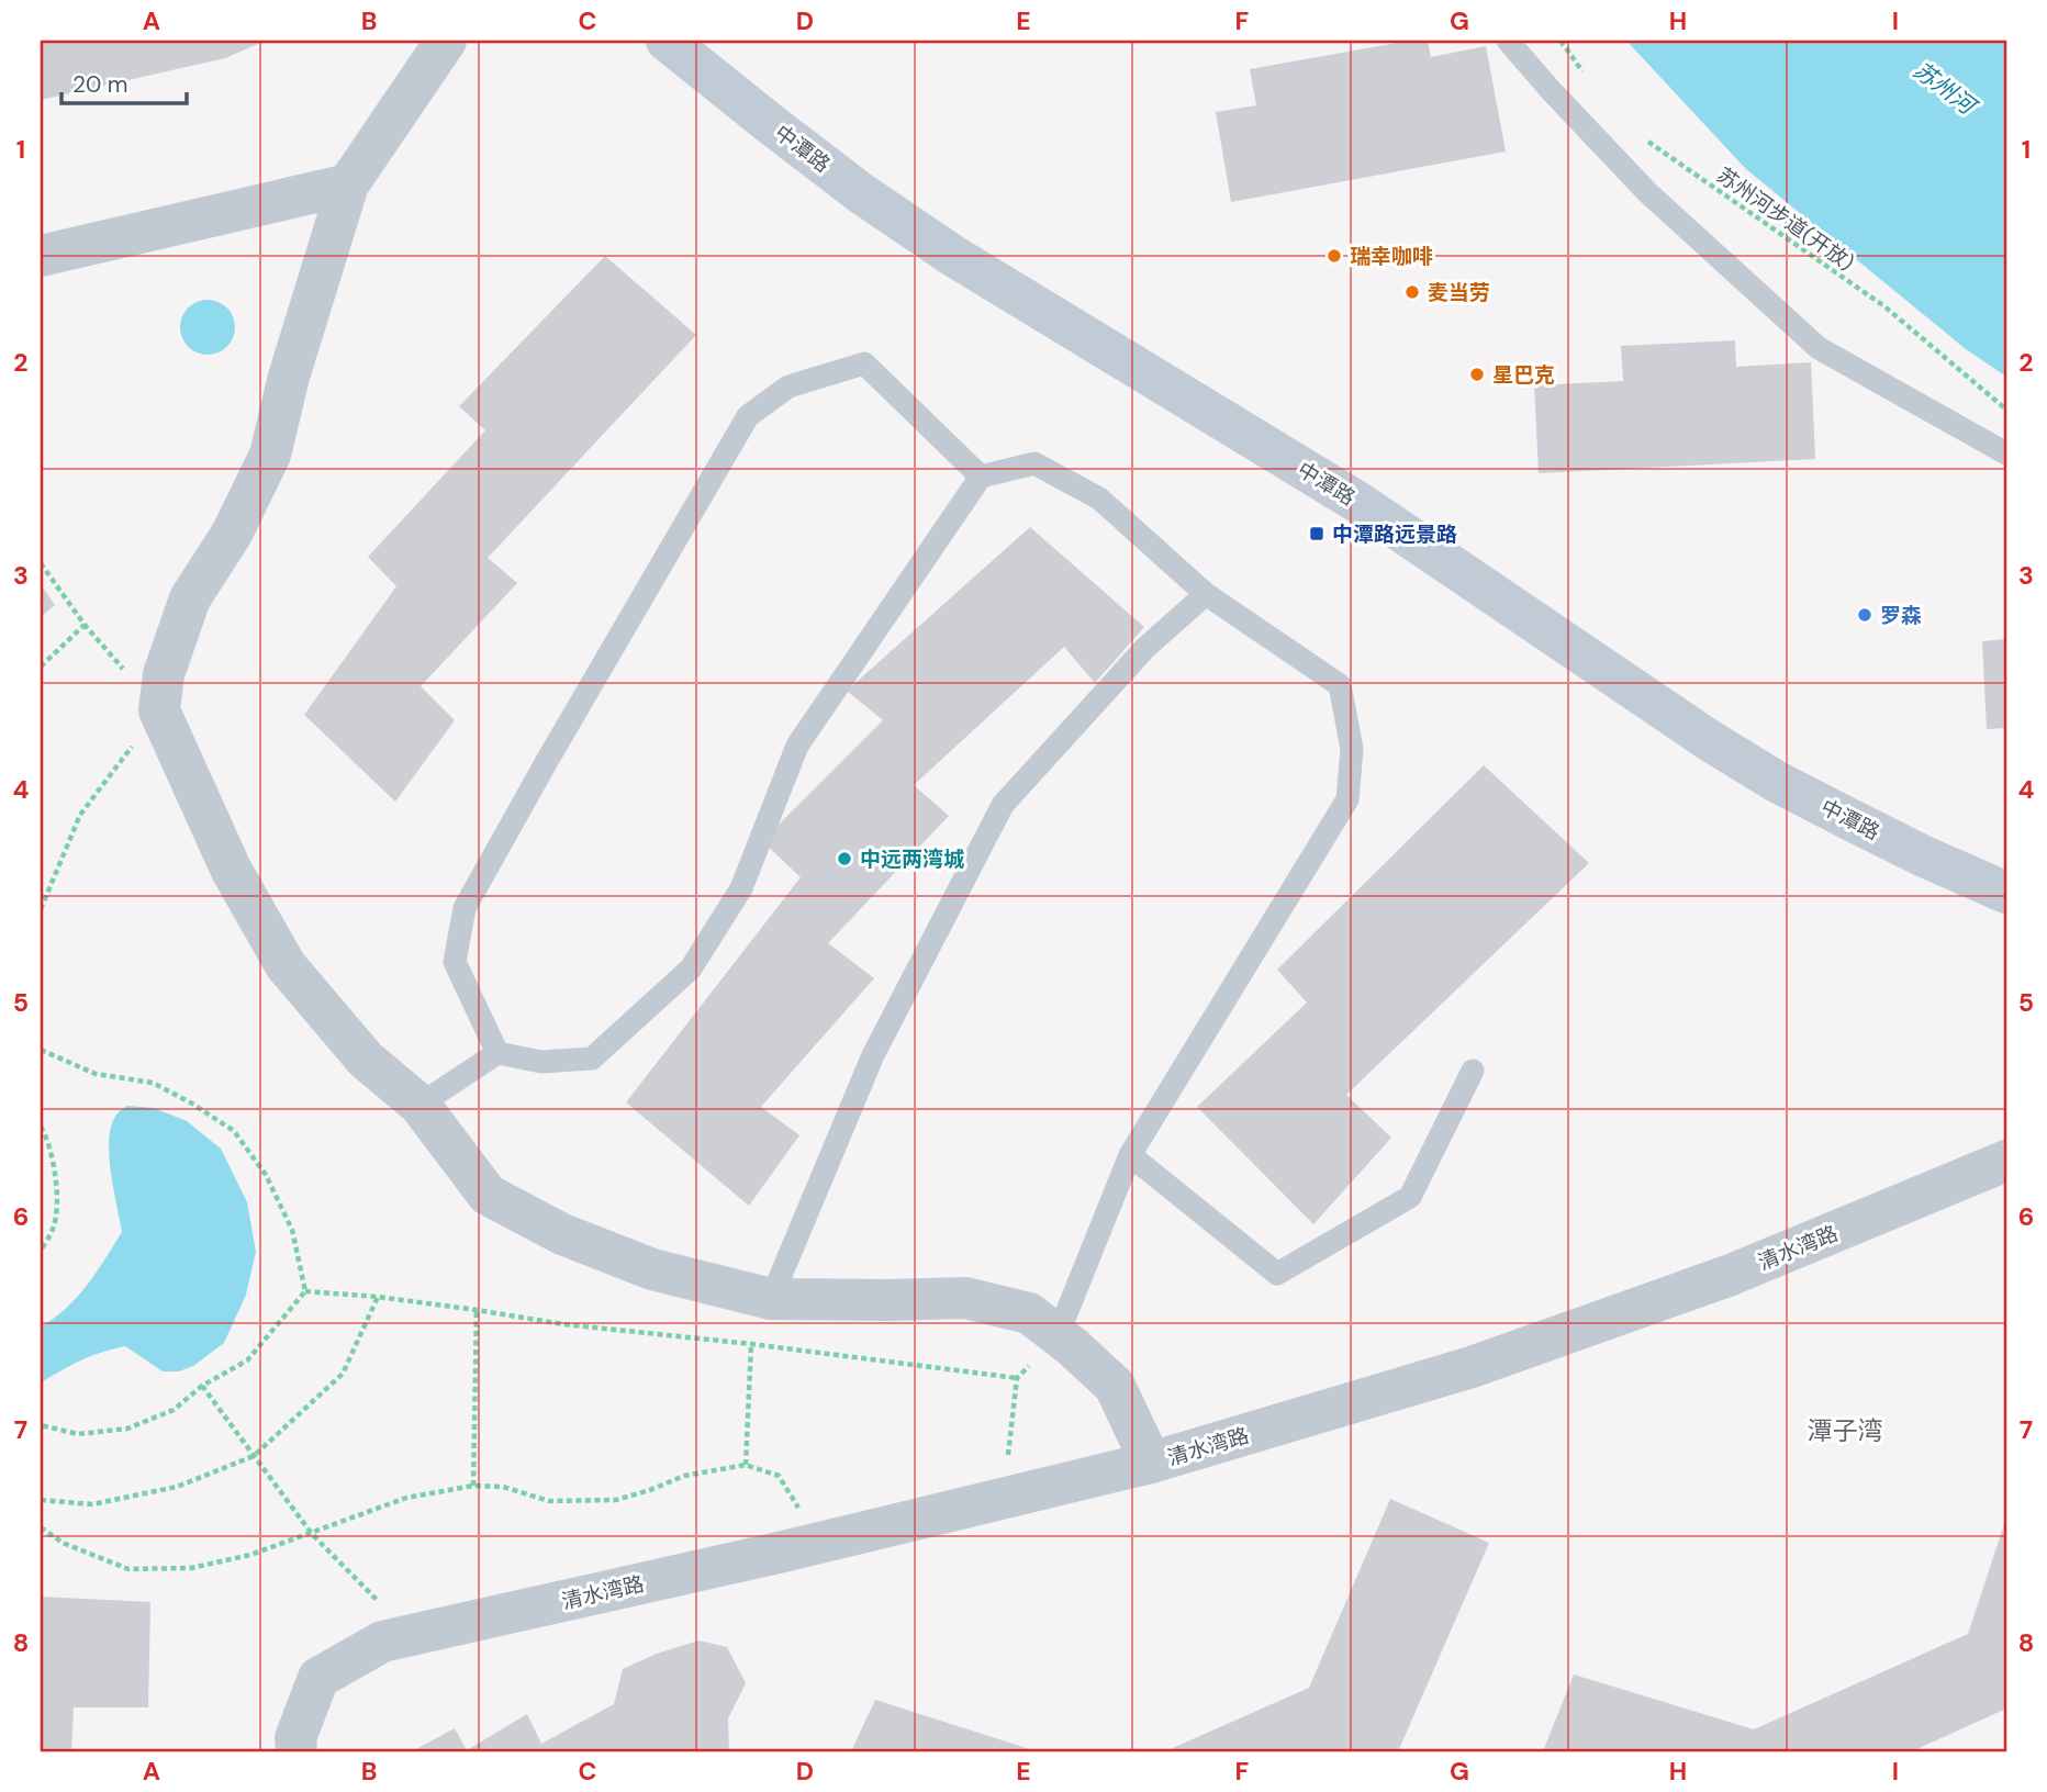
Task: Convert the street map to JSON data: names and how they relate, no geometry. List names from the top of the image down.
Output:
{
  "streets": {
    "street": ["中潭路", "清水湾路"],
    "path": ["苏州河步道(开放)"]
  },
  "districts": ["潭子湾"],
  "water": ["苏州河"],
  "places": {
    "other": [
      "瑞幸咖啡",
      "麦当劳",
      "星巴克",
      "罗森",
      "中远两湾城"
    ],
    "transit": ["中潭路远景路"]
  },
  "scale_bar": "20 m",
  "grid": {
    "columns": [
      "A",
      "B",
      "C",
      "D",
      "E",
      "F",
      "G",
      "H",
      "I"
    ],
    "rows": [
      "1",
      "2",
      "3",
      "4",
      "5",
      "6",
      "7",
      "8"
    ]
  }
}
